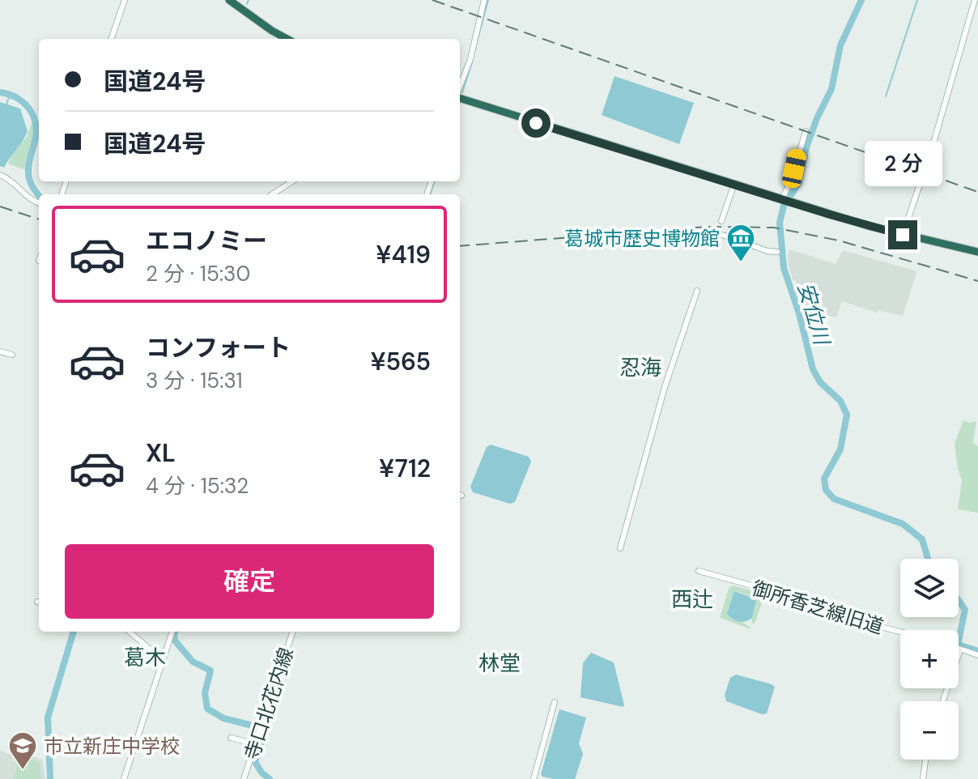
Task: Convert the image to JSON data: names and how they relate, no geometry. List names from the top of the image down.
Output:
{
  "streets": {
    "street": ["御所香芝線旧道", "寺口北花内線"]
  },
  "districts": [
    "忍海",
    "西辻",
    "葛木",
    "林堂"
  ],
  "water": ["安位川"],
  "places": {
    "museum": ["葛城市歴史博物館"],
    "school or university": ["市立新庄中学校"]
  },
  "page": {
    "banner": ["国道24号", "国道24号"],
    "bubble": "2 分",
    "list": [
      {
        "name": "エコノミー",
        "note": "2 分 · 15:30",
        "value": "¥419"
      },
      {
        "name": "コンフォート",
        "note": "3 分 · 15:31",
        "value": "¥565"
      },
      {
        "name": "XL",
        "note": "4 分 · 15:32",
        "value": "¥712"
      }
    ],
    "buttons": "確定",
    "map_buttons": ["+", "−"]
  }
}
